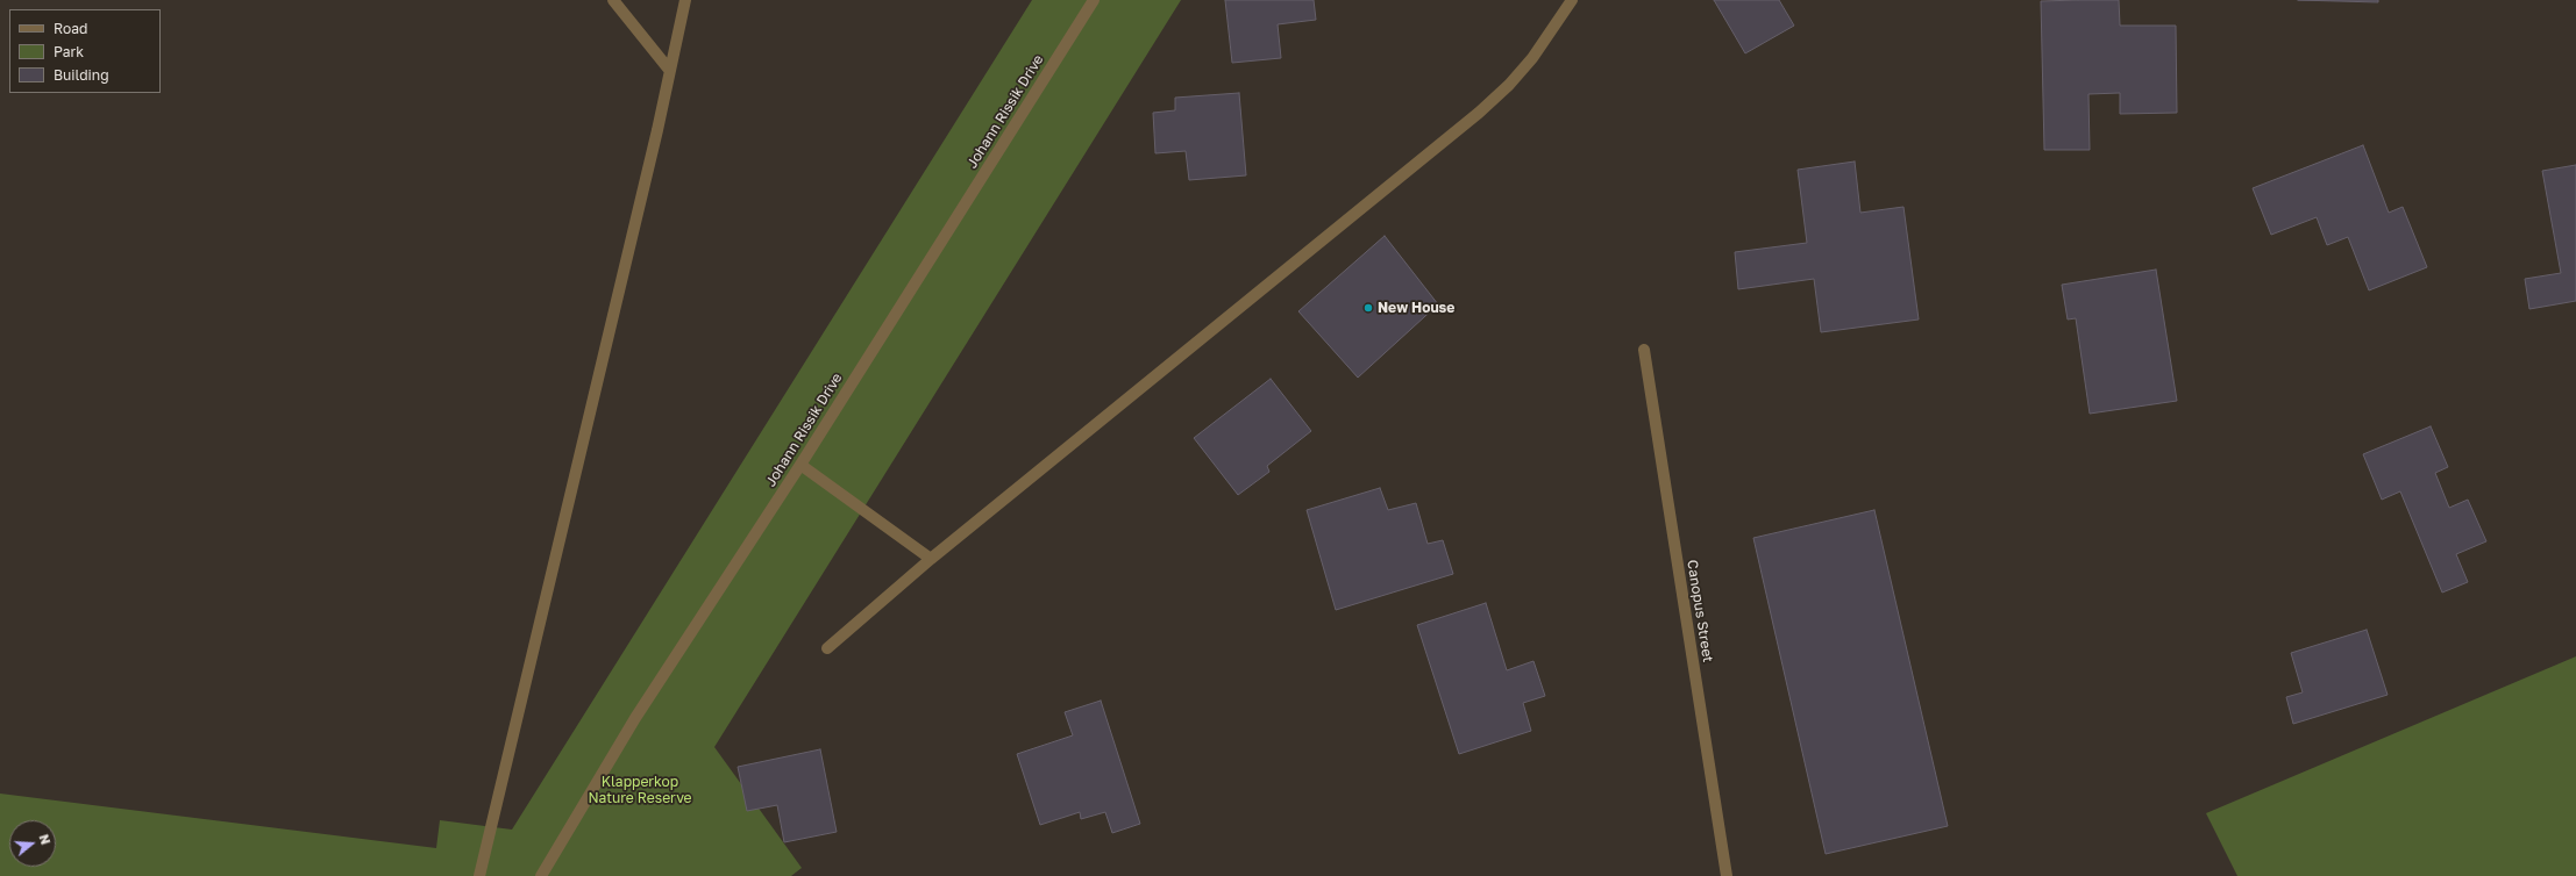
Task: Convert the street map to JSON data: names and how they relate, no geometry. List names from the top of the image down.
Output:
{
  "streets": {
    "street": ["Johann Rissik Drive", "Canopus Street"]
  },
  "parks": ["Klapperkop Nature Reserve"],
  "places": ["New House"],
  "legend": ["Road", "Park", "Building"],
  "north": "right"
}
